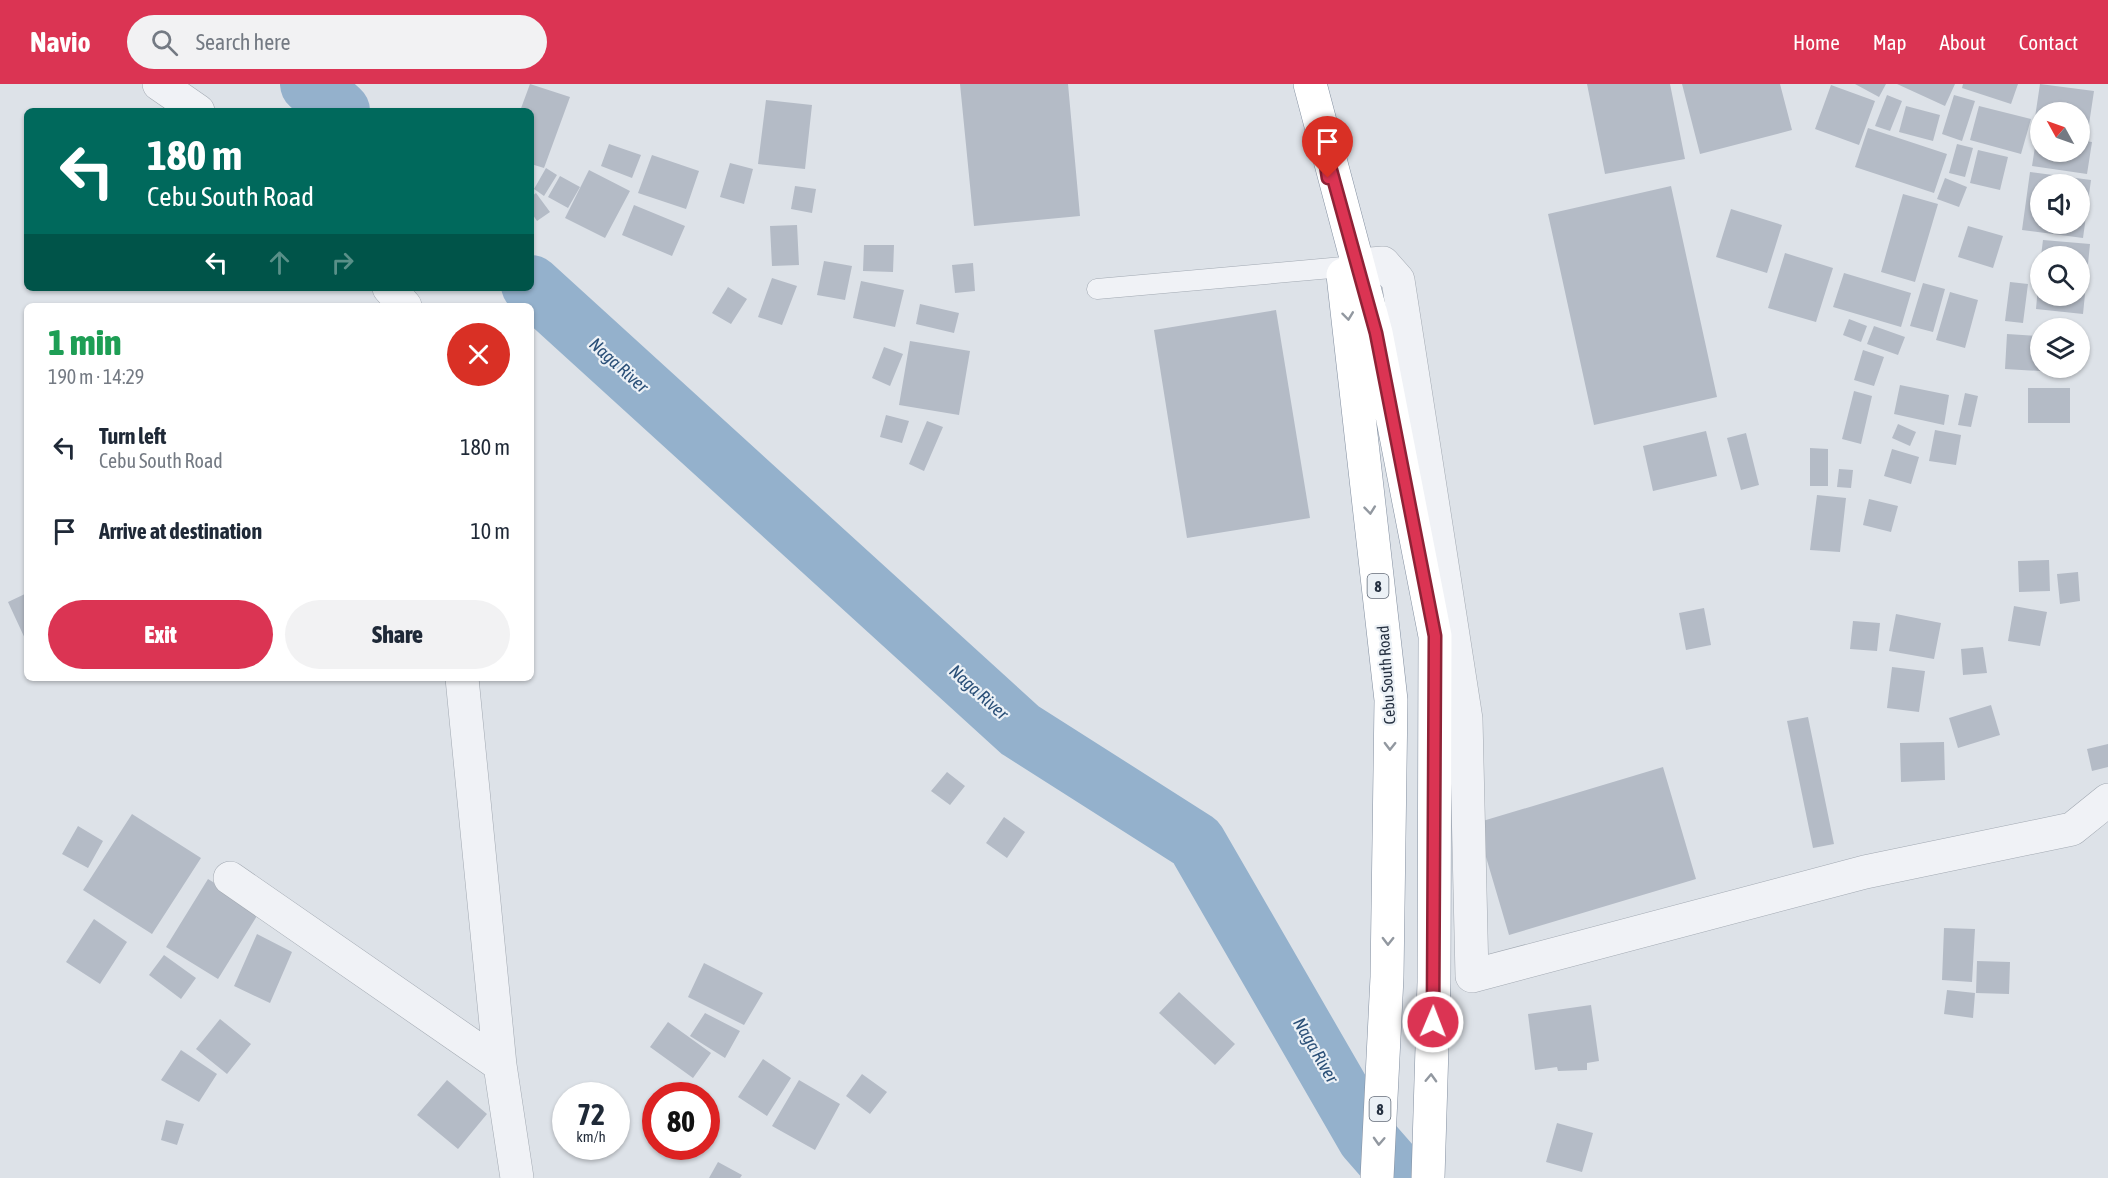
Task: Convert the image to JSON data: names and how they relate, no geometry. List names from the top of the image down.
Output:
{
  "streets": {
    "highway": ["8", "Cebu South Road"]
  },
  "water": ["Naga River"],
  "north": "top left",
  "page": {
    "header": "Navio",
    "search": "Search here",
    "nav": [
      "Home",
      "Map",
      "About",
      "Contact"
    ],
    "turn": ["180 m", "Cebu South Road"],
    "heading": ["1 min", "190 m · 14:29"],
    "list": [
      {
        "name": "Turn left",
        "note": "Cebu South Road",
        "value": "180 m"
      },
      {
        "name": "Arrive at destination",
        "value": "10 m"
      }
    ],
    "buttons": ["Exit", "Share"],
    "speed": "72 km/h",
    "limit": "80"
  }
}
